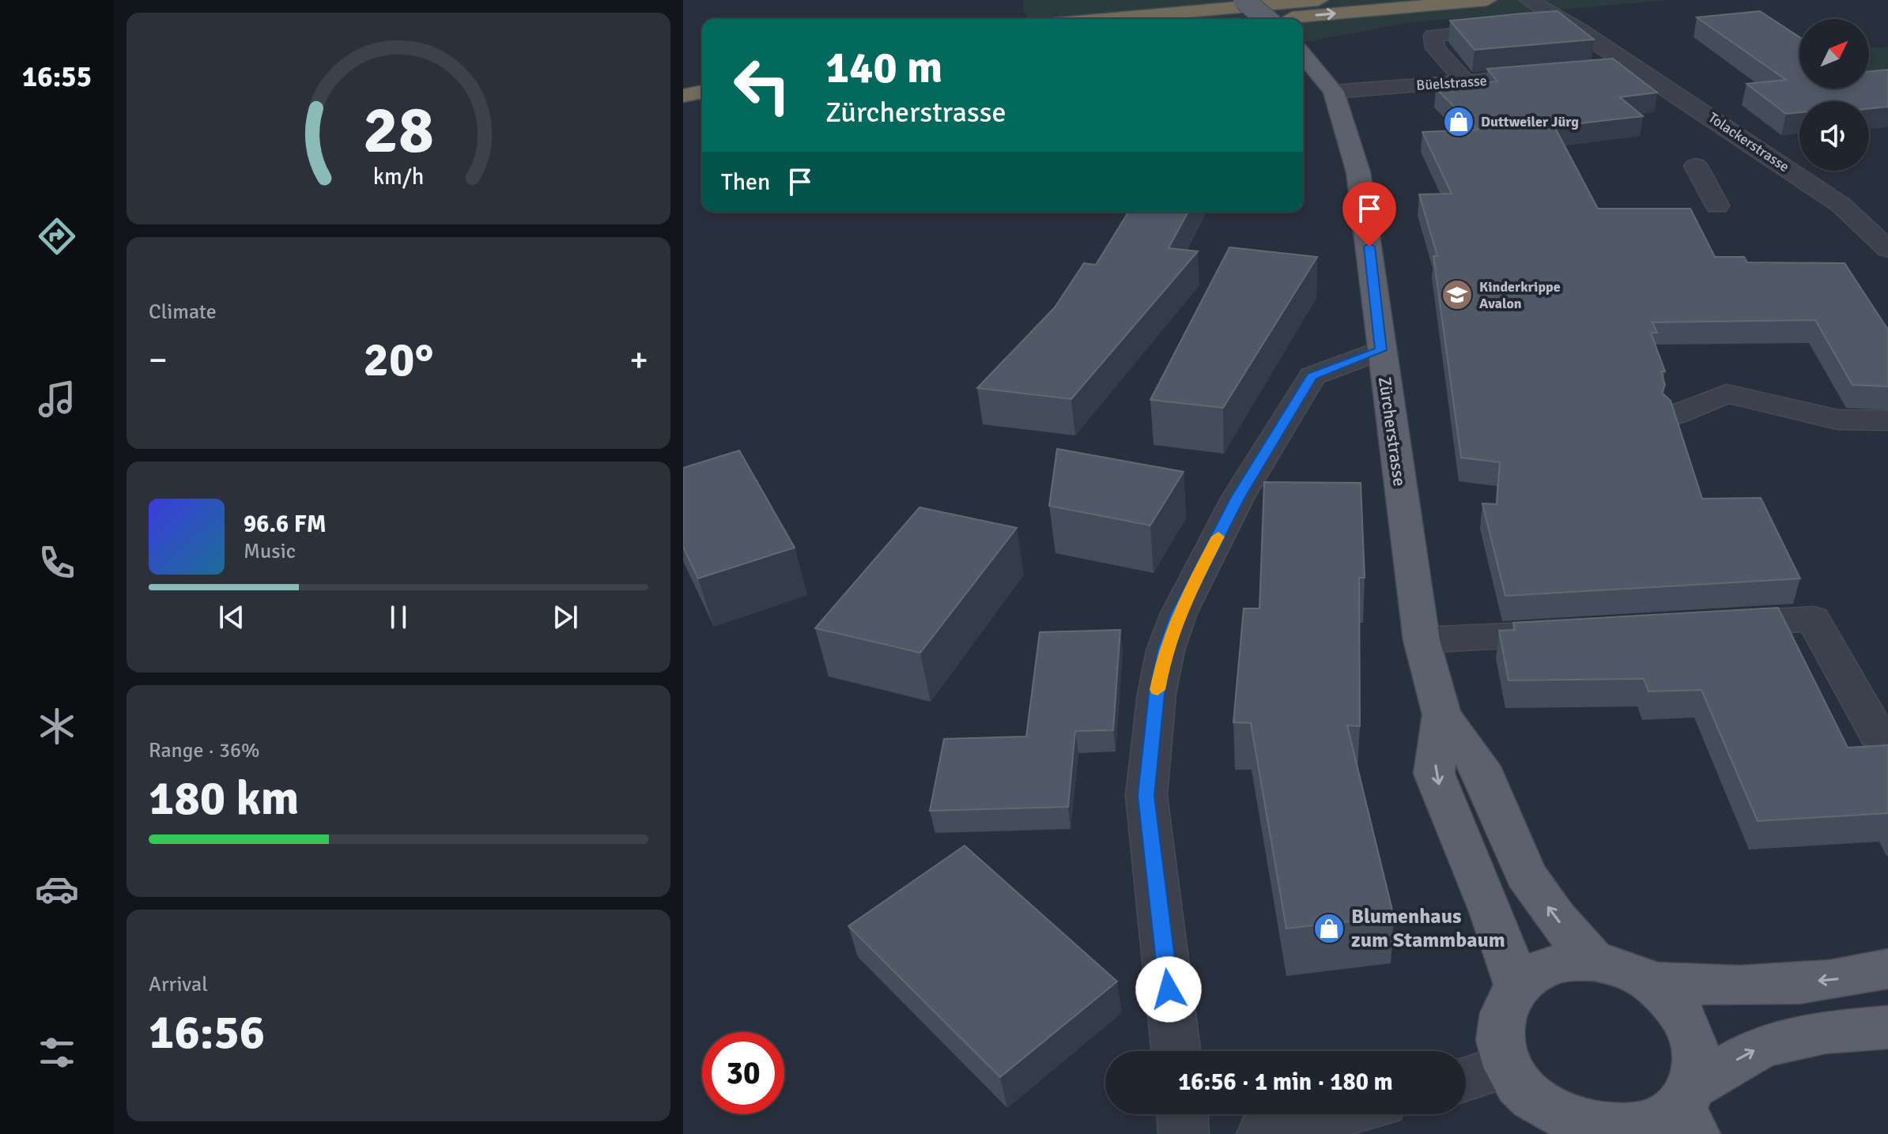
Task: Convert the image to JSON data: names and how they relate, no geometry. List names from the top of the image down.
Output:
{
  "streets": {
    "main road": ["Zürcherstrasse"],
    "street": ["Büelstrasse", "Tolackerstrasse"]
  },
  "crossings": [
    ["Büelstrasse", "Zürcherstrasse"]
  ],
  "places": {
    "shop": ["Duttweiler Jürg", "Blumenhaus zum Stammbaum"],
    "school or university": ["Kinderkrippe Avalon"]
  },
  "north": "top right",
  "page": {
    "tabs": "16:55",
    "turn": ["140 m", "Zürcherstrasse"],
    "then": "Then",
    "tile": [
      "Climate",
      ["Range · 36%", "180 km"],
      ["Arrival", "16:56"]
    ],
    "heat": ["−", "20°", "+"],
    "song": ["96.6 FM", "Music"],
    "limit": "30",
    "trip": "16:56 · 1 min · 180 m",
    "gauge": ["28", "km/h"]
  }
}
